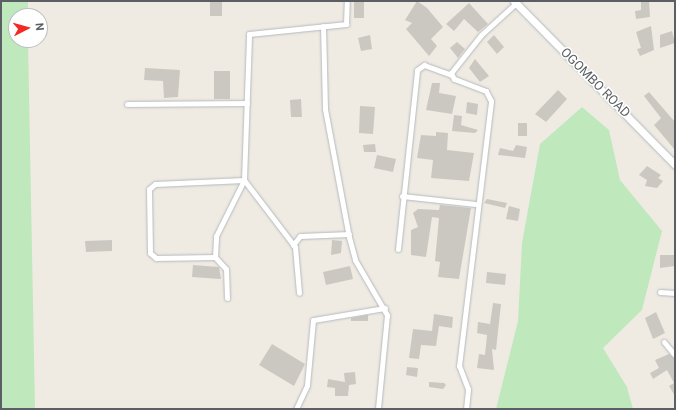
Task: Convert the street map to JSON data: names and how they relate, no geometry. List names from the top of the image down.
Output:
{
  "streets": {
    "main road": ["OGOMBO ROAD"]
  },
  "north": "right"
}
